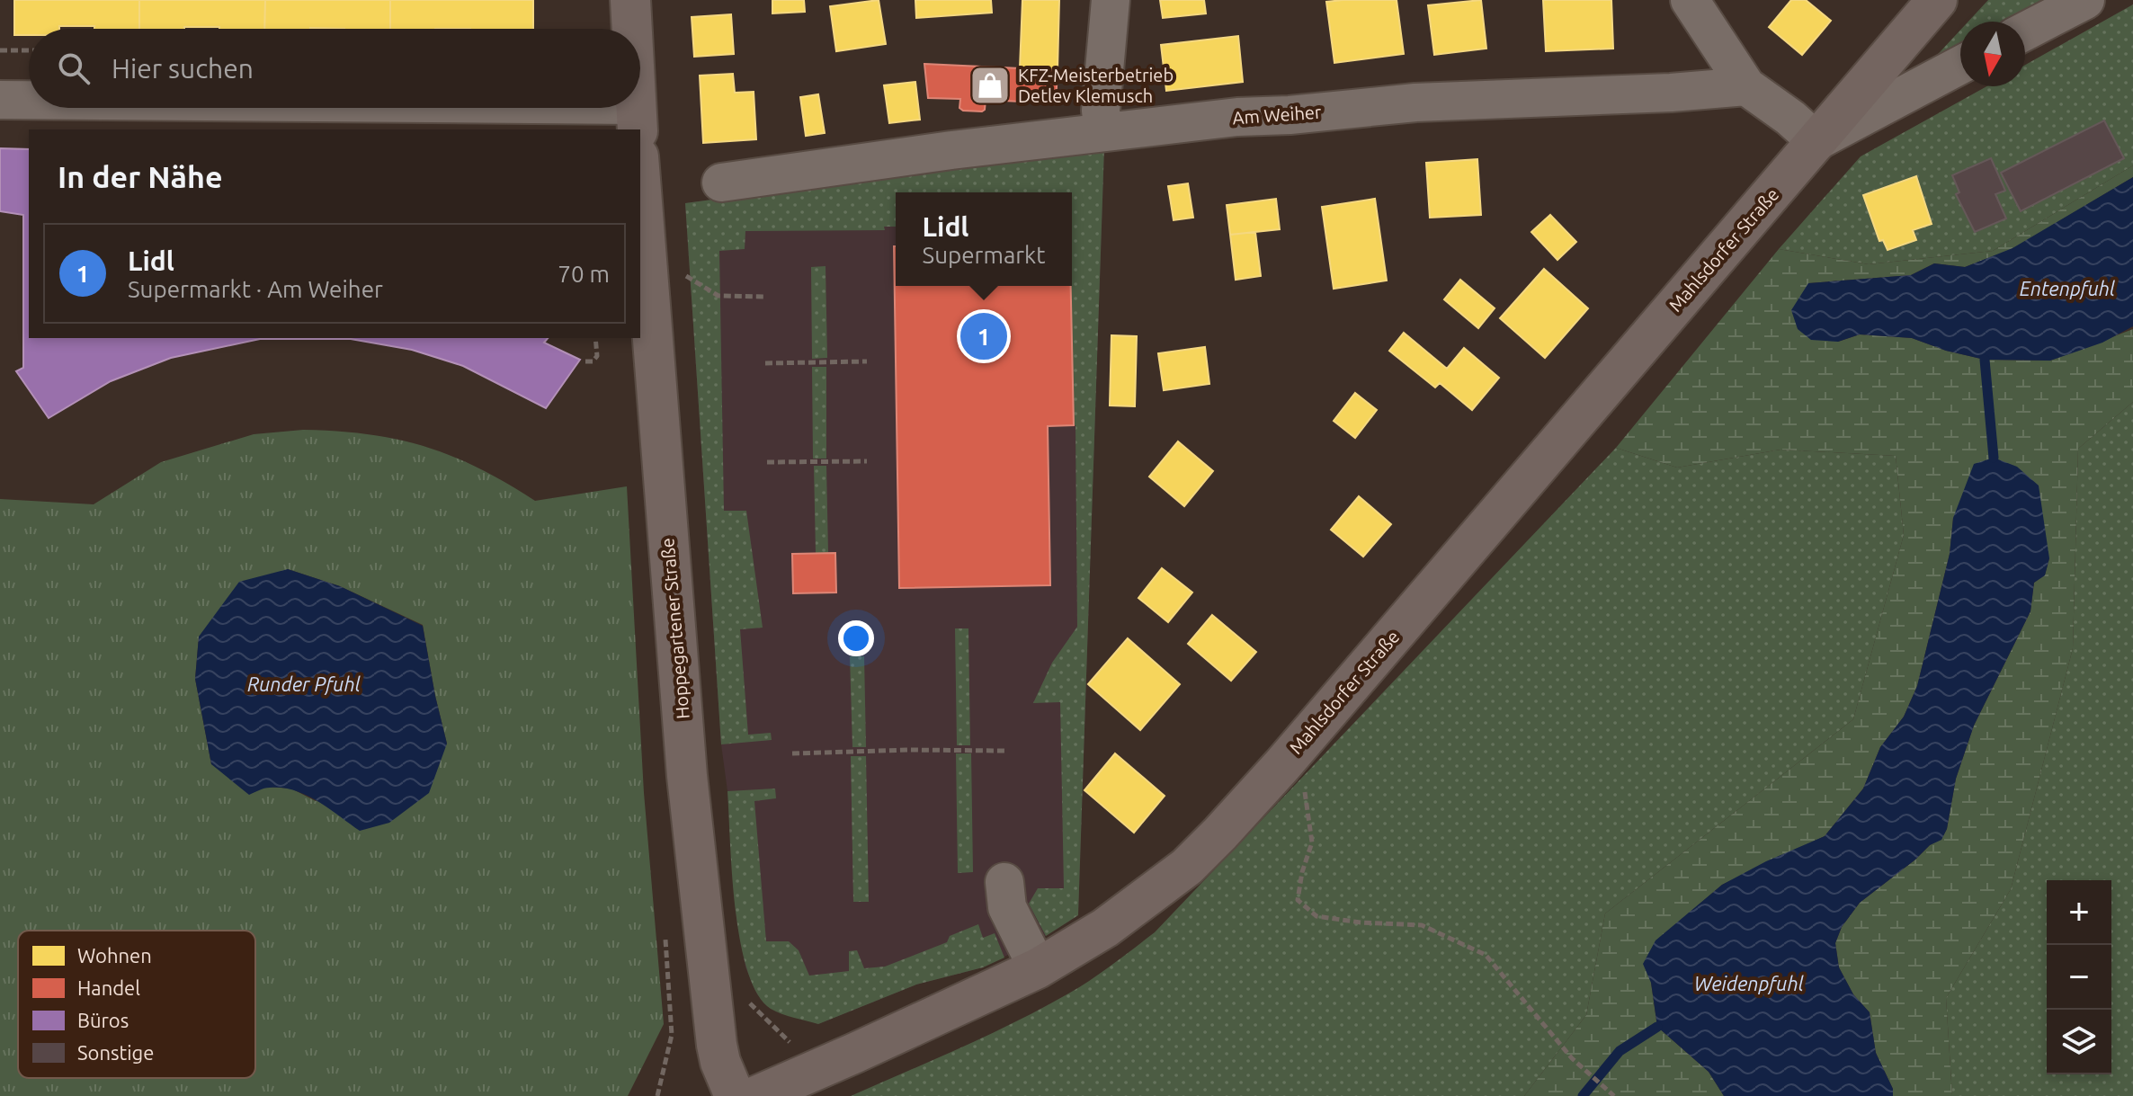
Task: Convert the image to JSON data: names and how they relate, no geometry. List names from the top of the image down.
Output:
{
  "streets": {
    "main road": ["Mahlsdorfer Straße", "Hoppegartener Straße"],
    "street": ["Am Weiher"]
  },
  "water": ["Entenpfuhl", "Runder Pfuhl", "Weidenpfuhl"],
  "places": {
    "shop": ["KFZ-Meisterbetrieb Detlev Klemusch"]
  },
  "legend": [
    "Wohnen",
    "Handel",
    "Büros",
    "Sonstige"
  ],
  "north": "bottom",
  "page": {
    "search": "Hier suchen",
    "heading": "In der Nähe",
    "popup": ["Lidl", "Supermarkt"],
    "list": [
      {
        "mark": "1",
        "name": "Lidl",
        "note": "Supermarkt · Am Weiher",
        "value": "70 m"
      }
    ],
    "pins": "1",
    "map_buttons": ["+", "−"]
  }
}
